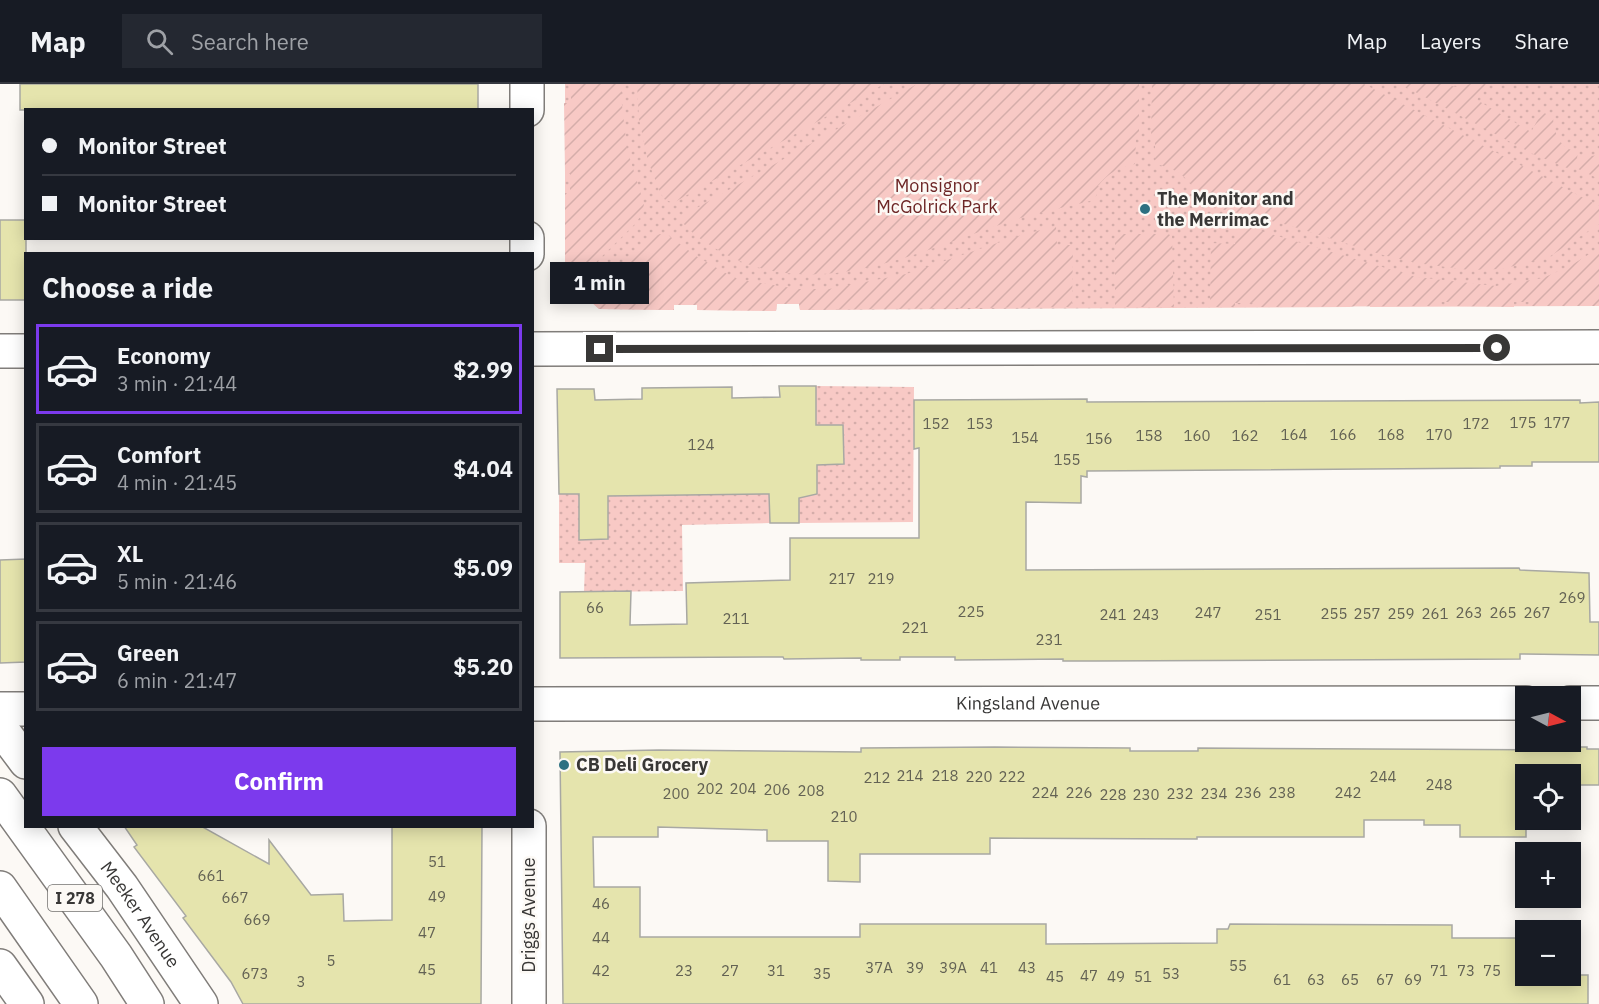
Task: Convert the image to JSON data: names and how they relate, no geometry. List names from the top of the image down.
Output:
{
  "streets": {
    "main road": [
      "Kingsland Avenue",
      "I 278",
      "Meeker Avenue",
      "Driggs Avenue"
    ]
  },
  "parks": ["Monsignor McGolrick Park"],
  "places": ["The Monitor and the Merrimac", "CB Deli Grocery"],
  "house_numbers": [
    "175",
    "177",
    "152",
    "153",
    "172",
    "164",
    "166",
    "168",
    "170",
    "158",
    "160",
    "162",
    "154",
    "156",
    "124",
    "155",
    "217",
    "219",
    "269",
    "66",
    "225",
    "247",
    "263",
    "265",
    "267",
    "255",
    "257",
    "259",
    "261",
    "241",
    "243",
    "251",
    "211",
    "221",
    "231",
    "214",
    "218",
    "220",
    "222",
    "244",
    "212",
    "248",
    "202",
    "204",
    "206",
    "208",
    "224",
    "226",
    "236",
    "238",
    "242",
    "200",
    "232",
    "234",
    "228",
    "230",
    "210",
    "51",
    "661",
    "49",
    "667",
    "46",
    "669",
    "47",
    "44",
    "5",
    "55",
    "37A",
    "39",
    "39A",
    "41",
    "43",
    "45",
    "42",
    "23",
    "27",
    "31",
    "71",
    "73",
    "75",
    "673",
    "35",
    "53",
    "47",
    "45",
    "49",
    "51",
    "61",
    "63",
    "65",
    "67",
    "69",
    "3"
  ],
  "north": "right",
  "page": {
    "header": "Map",
    "search": "Search here",
    "nav": ["Map", "Layers", "Share"],
    "banner": ["Monitor Street", "Monitor Street"],
    "heading": "Choose a ride",
    "bubble": "1 min",
    "list": [
      {
        "name": "Economy",
        "note": "3 min · 21:44",
        "value": "$2.99"
      },
      {
        "name": "Comfort",
        "note": "4 min · 21:45",
        "value": "$4.04"
      },
      {
        "name": "XL",
        "note": "5 min · 21:46",
        "value": "$5.09"
      },
      {
        "name": "Green",
        "note": "6 min · 21:47",
        "value": "$5.20"
      }
    ],
    "map_buttons": ["+", "−"],
    "buttons": "Confirm"
  }
}
